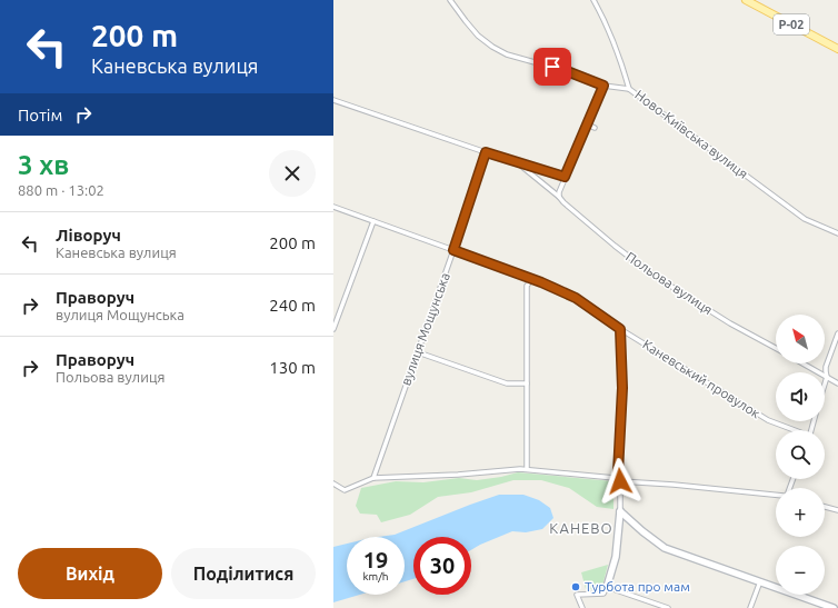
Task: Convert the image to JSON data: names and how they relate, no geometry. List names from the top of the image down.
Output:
{
  "streets": {
    "main road": ["Р-02"],
    "street": [
      "Ново-Київська вулиця",
      "Польова вулиця",
      "вулиця Мощунська",
      "Каневський провулок"
    ]
  },
  "crossings": [
    ["вулиця Мощунська", "Каневський провулок"]
  ],
  "districts": ["КАНЕВО"],
  "places": ["Турбота про мам"],
  "north": "top left",
  "page": {
    "turn": ["200 m", "Каневська вулиця"],
    "then": "Потім",
    "heading": ["3 хв", "880 m · 13:02"],
    "list": [
      {
        "name": "Ліворуч",
        "note": "Каневська вулиця",
        "value": "200 m"
      },
      {
        "name": "Праворуч",
        "note": "вулиця Мощунська",
        "value": "240 m"
      },
      {
        "name": "Праворуч",
        "note": "Польова вулиця",
        "value": "130 m"
      }
    ],
    "map_buttons": ["+", "−"],
    "speed": "19 km/h",
    "limit": "30",
    "buttons": ["Вихід", "Поділитися"]
  }
}
